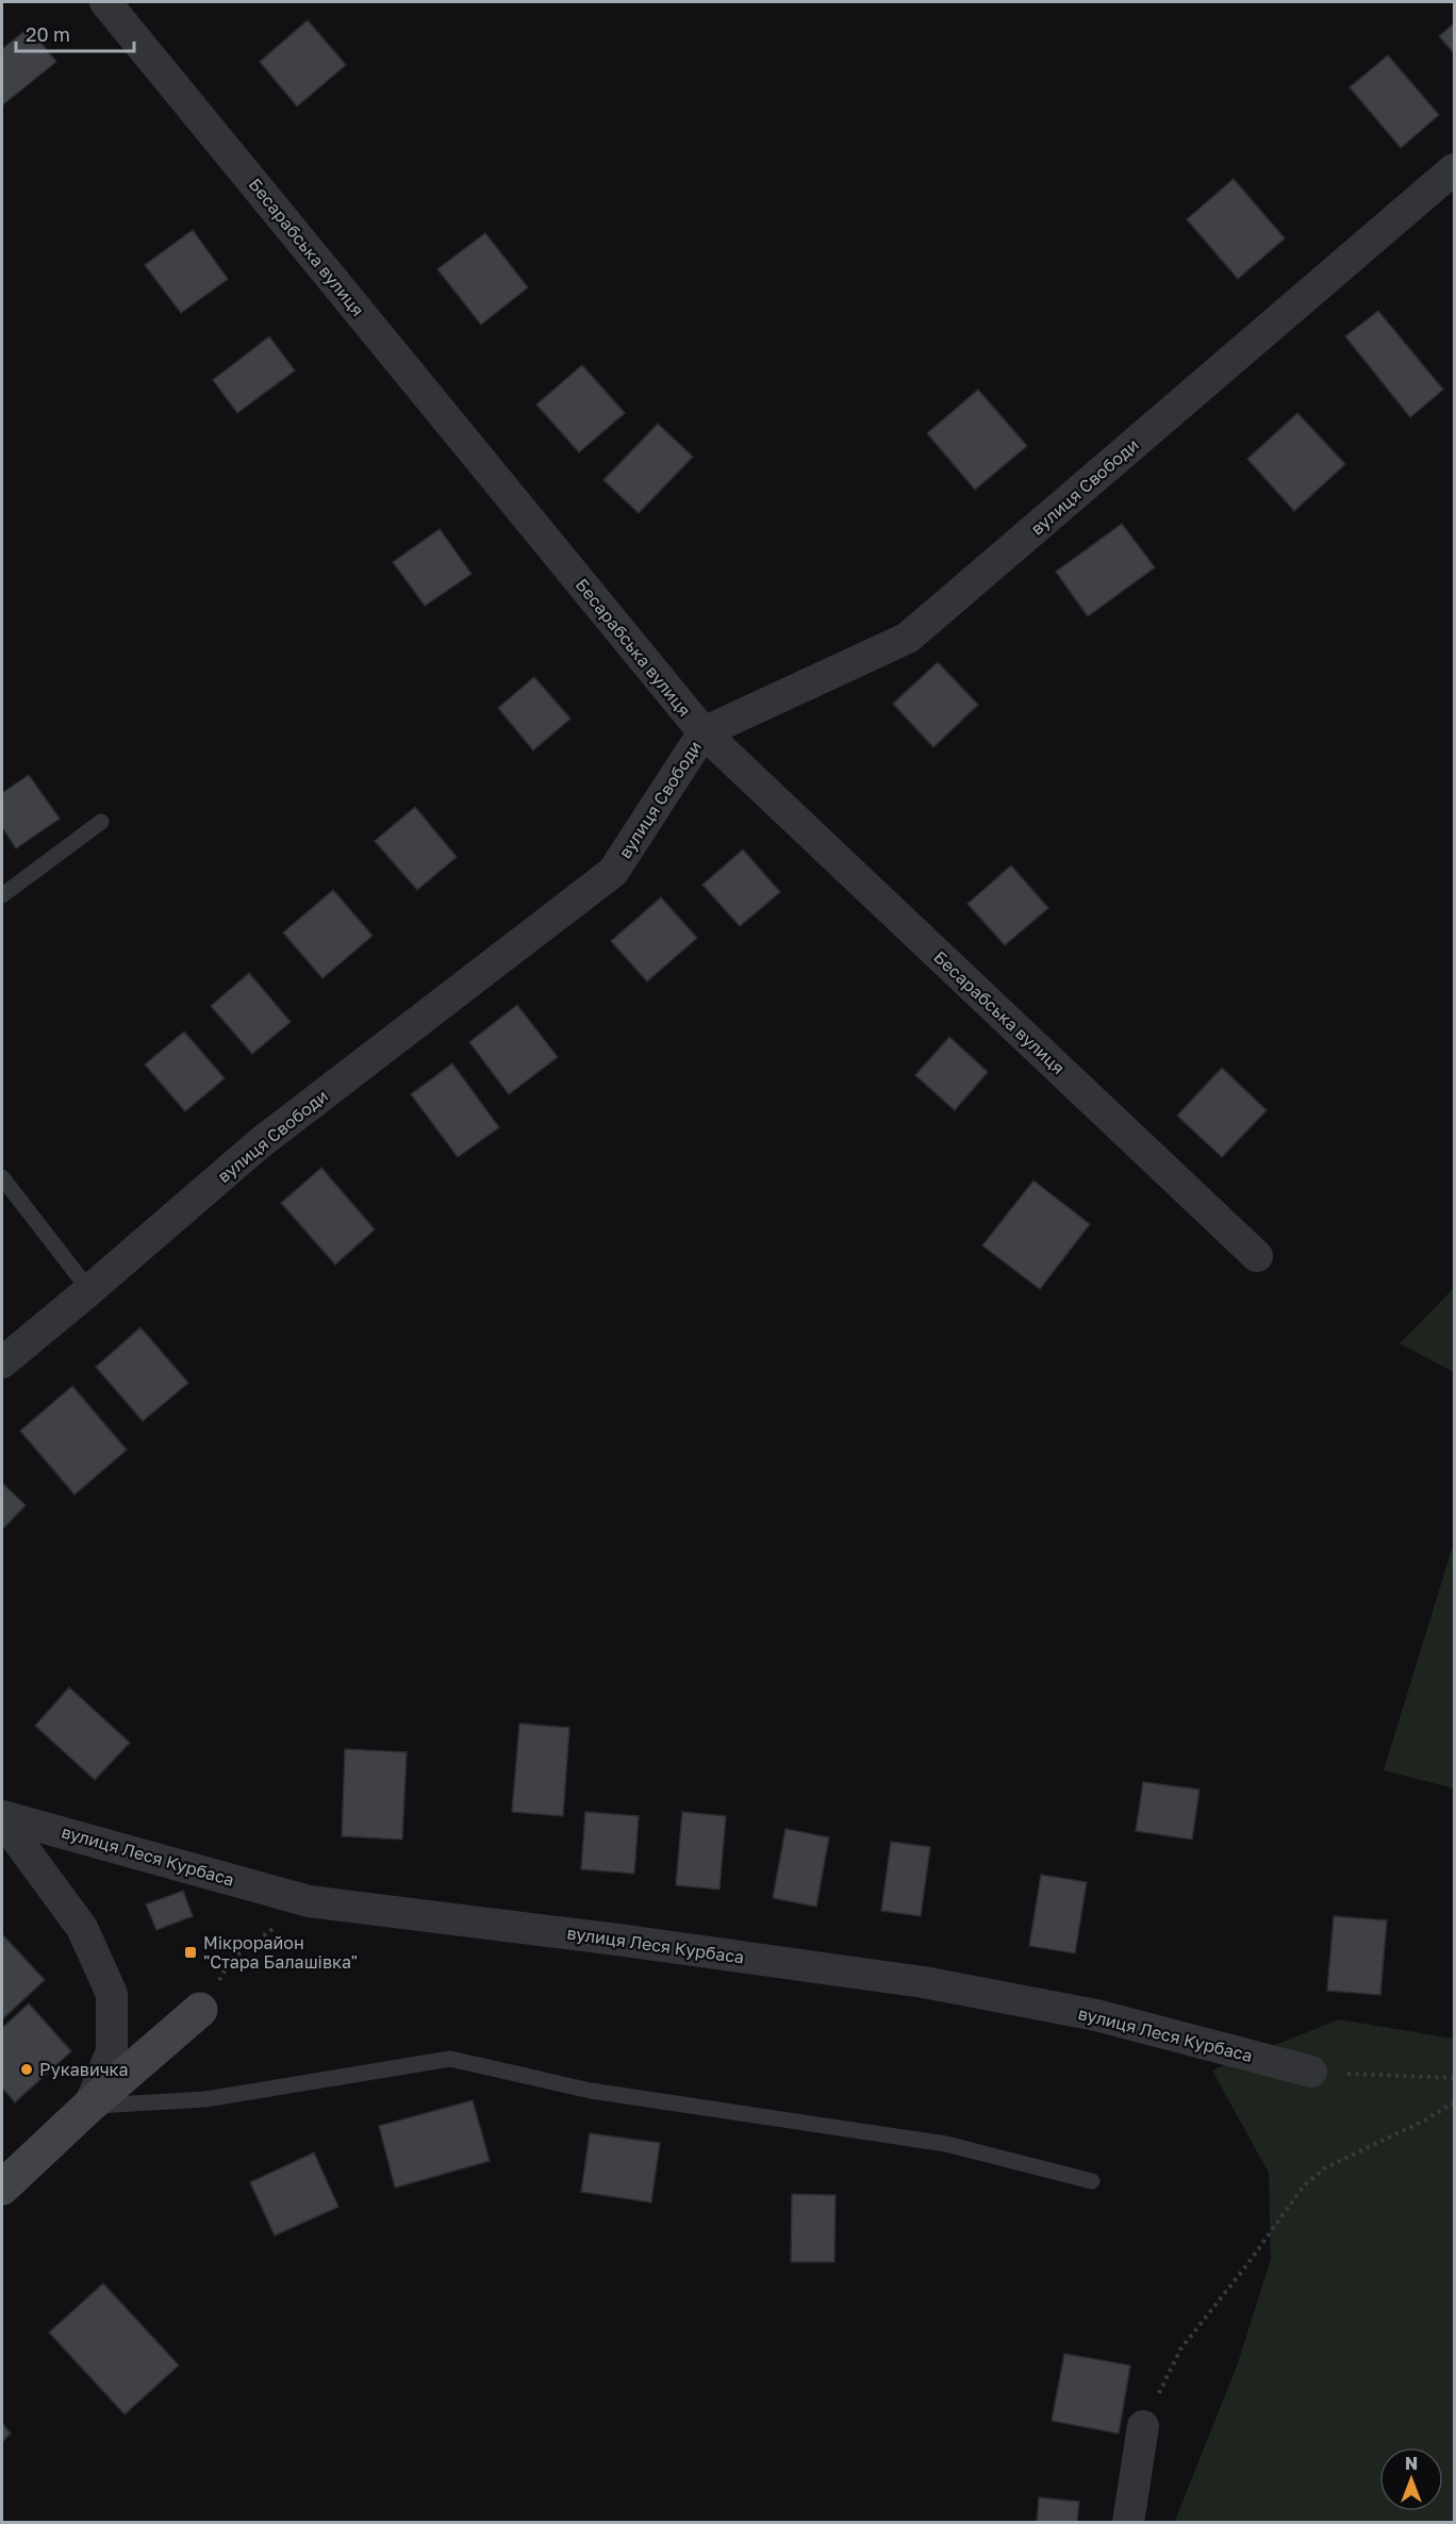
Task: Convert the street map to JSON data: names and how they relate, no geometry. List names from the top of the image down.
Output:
{
  "streets": {
    "street": ["Бесарабська вулиця", "вулиця Свободи", "вулиця Леся Курбаса"]
  },
  "crossings": [
    ["Бесарабська вулиця", "вулиця Свободи"]
  ],
  "places": {
    "transit": ["Мікрорайон \"Стара Балашівка\""],
    "other": ["Рукавичка"]
  },
  "scale_bar": "20 m",
  "north": "top"
}
